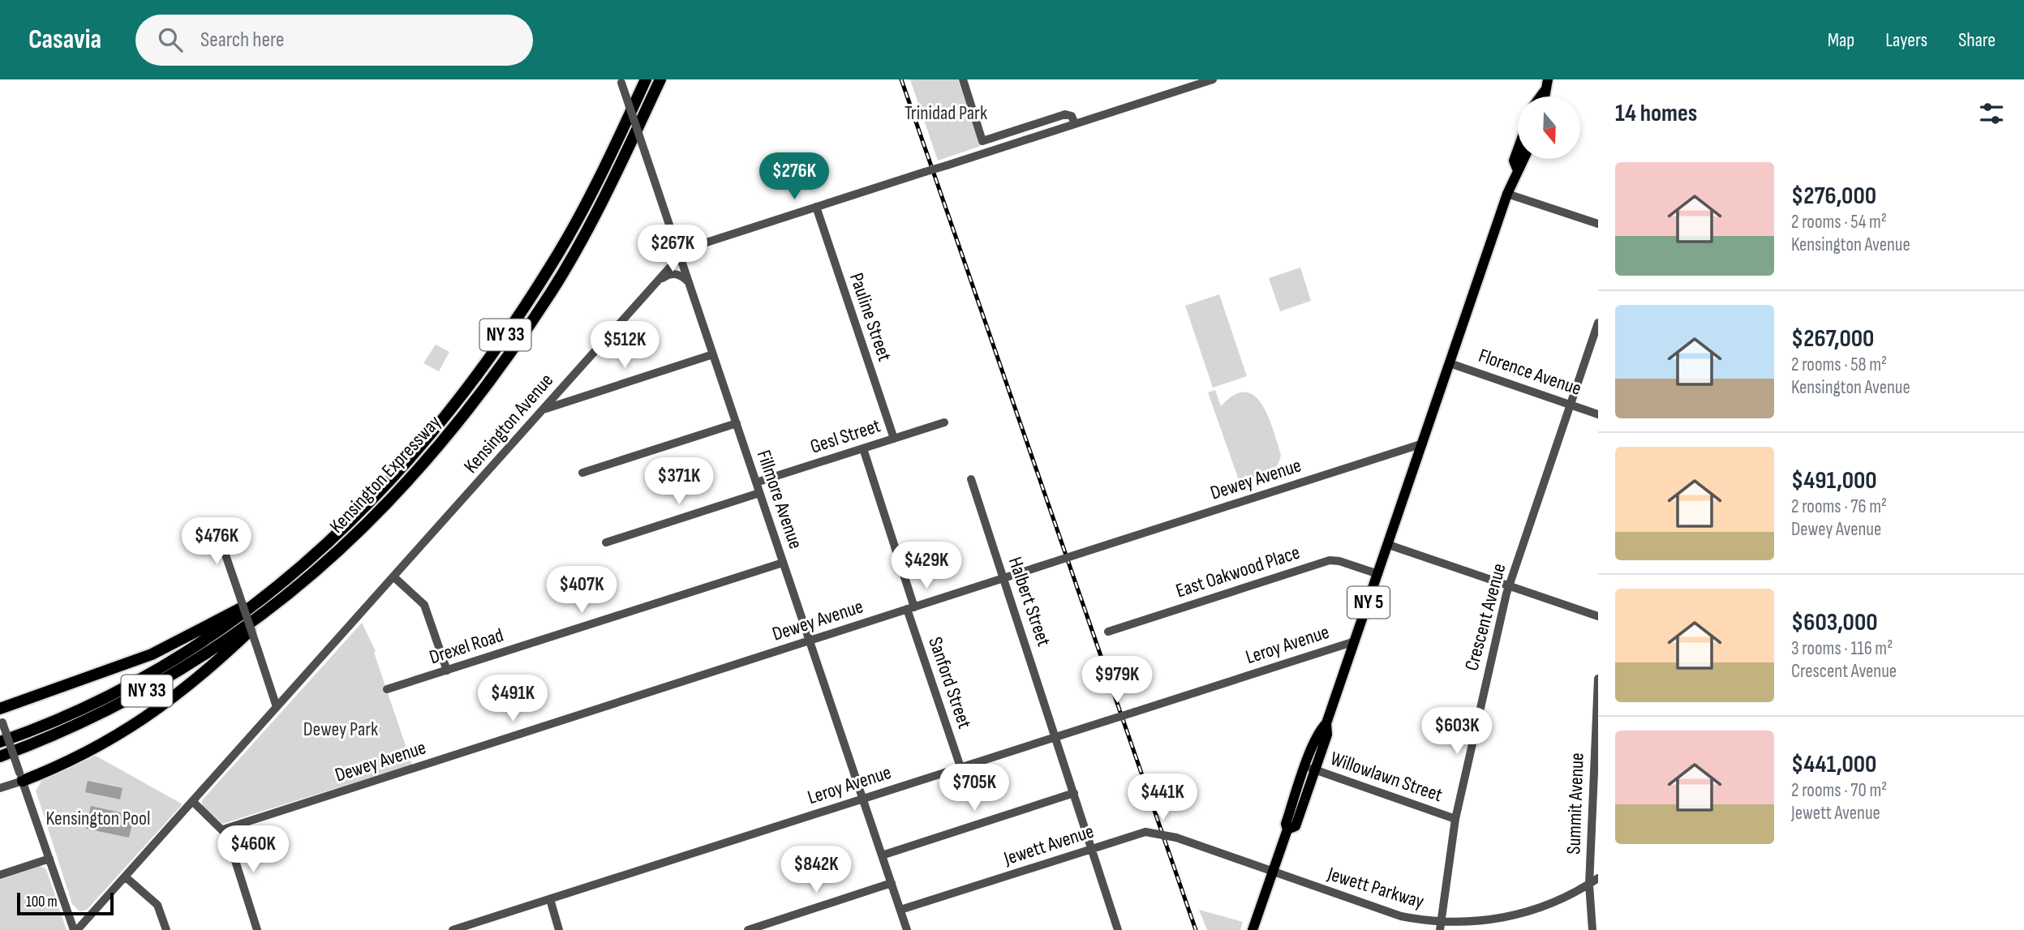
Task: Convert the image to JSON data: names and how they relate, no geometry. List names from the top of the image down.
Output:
{
  "streets": {
    "highway": ["NY 33", "Kensington Expressway"],
    "main road": ["NY 5"],
    "street": [
      "Pauline Street",
      "Florence Avenue",
      "Kensington Avenue",
      "Gesl Street",
      "Dewey Avenue",
      "Fillmore Avenue",
      "East Oakwood Place",
      "Halbert Street",
      "Crescent Avenue",
      "Leroy Avenue",
      "Drexel Road",
      "Sanford Street",
      "Willowlawn Street",
      "Summit Avenue",
      "Jewett Avenue",
      "Jewett Parkway"
    ]
  },
  "crossings": [
    ["Pauline Street", "Kensington Avenue"],
    ["Pauline Street", "Gesl Street"],
    ["Florence Avenue", "NY 5"],
    ["Florence Avenue", "Crescent Avenue"],
    ["Kensington Avenue", "Fillmore Avenue"],
    ["Gesl Street", "Fillmore Avenue"],
    ["Gesl Street", "Sanford Street"],
    ["Dewey Avenue", "Fillmore Avenue"],
    ["Dewey Avenue", "Halbert Street"],
    ["Dewey Avenue", "NY 5"],
    ["Dewey Avenue", "Sanford Street"],
    ["Fillmore Avenue", "Leroy Avenue"],
    ["Fillmore Avenue", "Drexel Road"],
    ["Fillmore Avenue", "Jewett Avenue"],
    ["East Oakwood Place", "NY 5"],
    ["Halbert Street", "Leroy Avenue"],
    ["Halbert Street", "Jewett Avenue"],
    ["NY 5", "Leroy Avenue"],
    ["NY 5", "Willowlawn Street"],
    ["NY 5", "Jewett Avenue"],
    ["NY 5", "Jewett Parkway"],
    ["Crescent Avenue", "Willowlawn Street"],
    ["Crescent Avenue", "Jewett Parkway"],
    ["Leroy Avenue", "Sanford Street"],
    ["Summit Avenue", "Jewett Parkway"],
    ["Jewett Avenue", "Jewett Parkway"]
  ],
  "parks": ["Trinidad Park", "Dewey Park", "Kensington Pool"],
  "scale_bar": "100 m",
  "north": "bottom",
  "page": {
    "header": "Casavia",
    "search": "Search here",
    "nav": ["Map", "Layers", "Share"],
    "heading": "14 homes",
    "list": [
      {
        "name": "$276,000",
        "note": "2 rooms · 54 m² · Kensington Avenue"
      },
      {
        "name": "$267,000",
        "note": "2 rooms · 58 m² · Kensington Avenue"
      },
      {
        "name": "$491,000",
        "note": "2 rooms · 76 m² · Dewey Avenue"
      },
      {
        "name": "$603,000",
        "note": "3 rooms · 116 m² · Crescent Avenue"
      },
      {
        "name": "$441,000",
        "note": "2 rooms · 70 m² · Jewett Avenue"
      }
    ],
    "price": [
      "$276K",
      "$267K",
      "$512K",
      "$371K",
      "$476K",
      "$429K",
      "$407K",
      "$979K",
      "$491K",
      "$603K",
      "$705K",
      "$441K",
      "$460K",
      "$842K"
    ],
    "scale": "100 m"
  }
}
